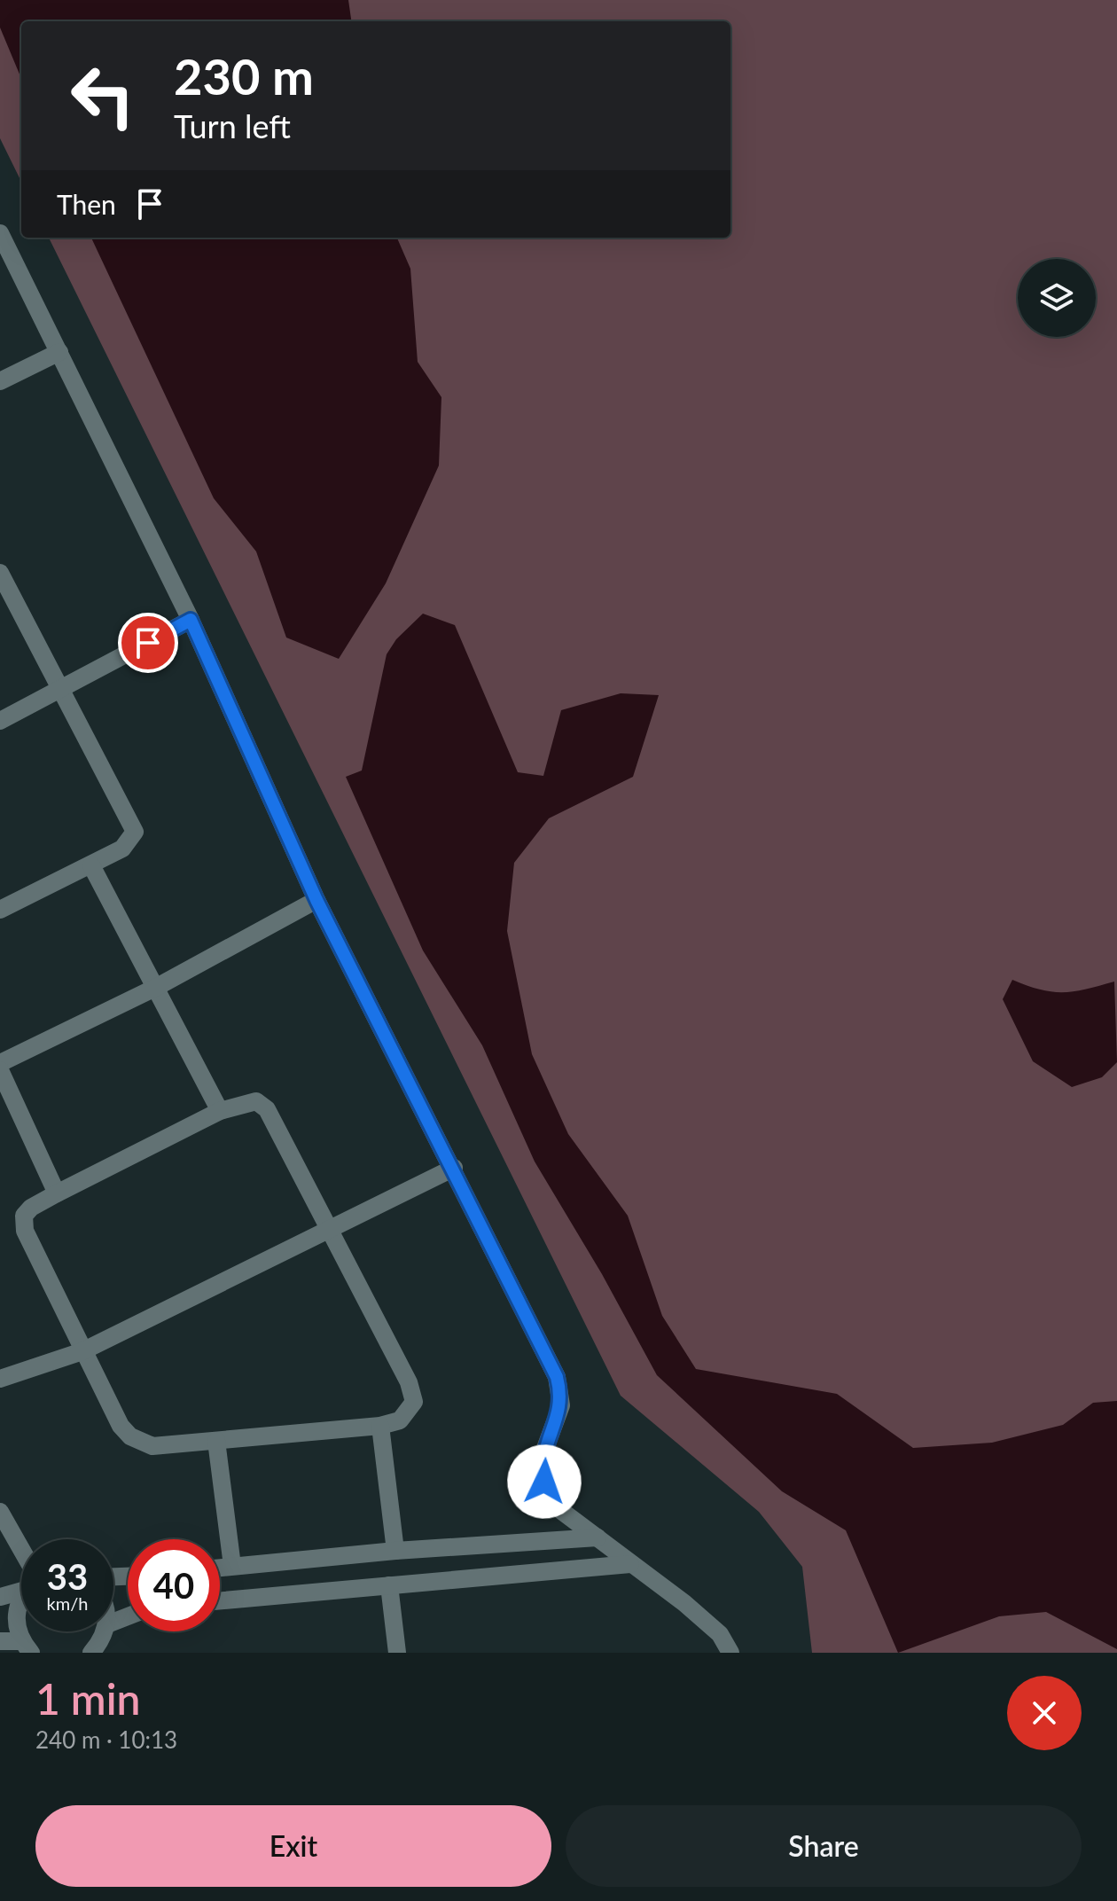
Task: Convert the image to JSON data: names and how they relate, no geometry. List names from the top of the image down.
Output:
{
  "page": {
    "turn": ["230 m", "Turn left"],
    "then": "Then",
    "speed": "33 km/h",
    "limit": "40",
    "heading": ["1 min", "240 m · 10:13"],
    "buttons": ["Exit", "Share"]
  }
}
